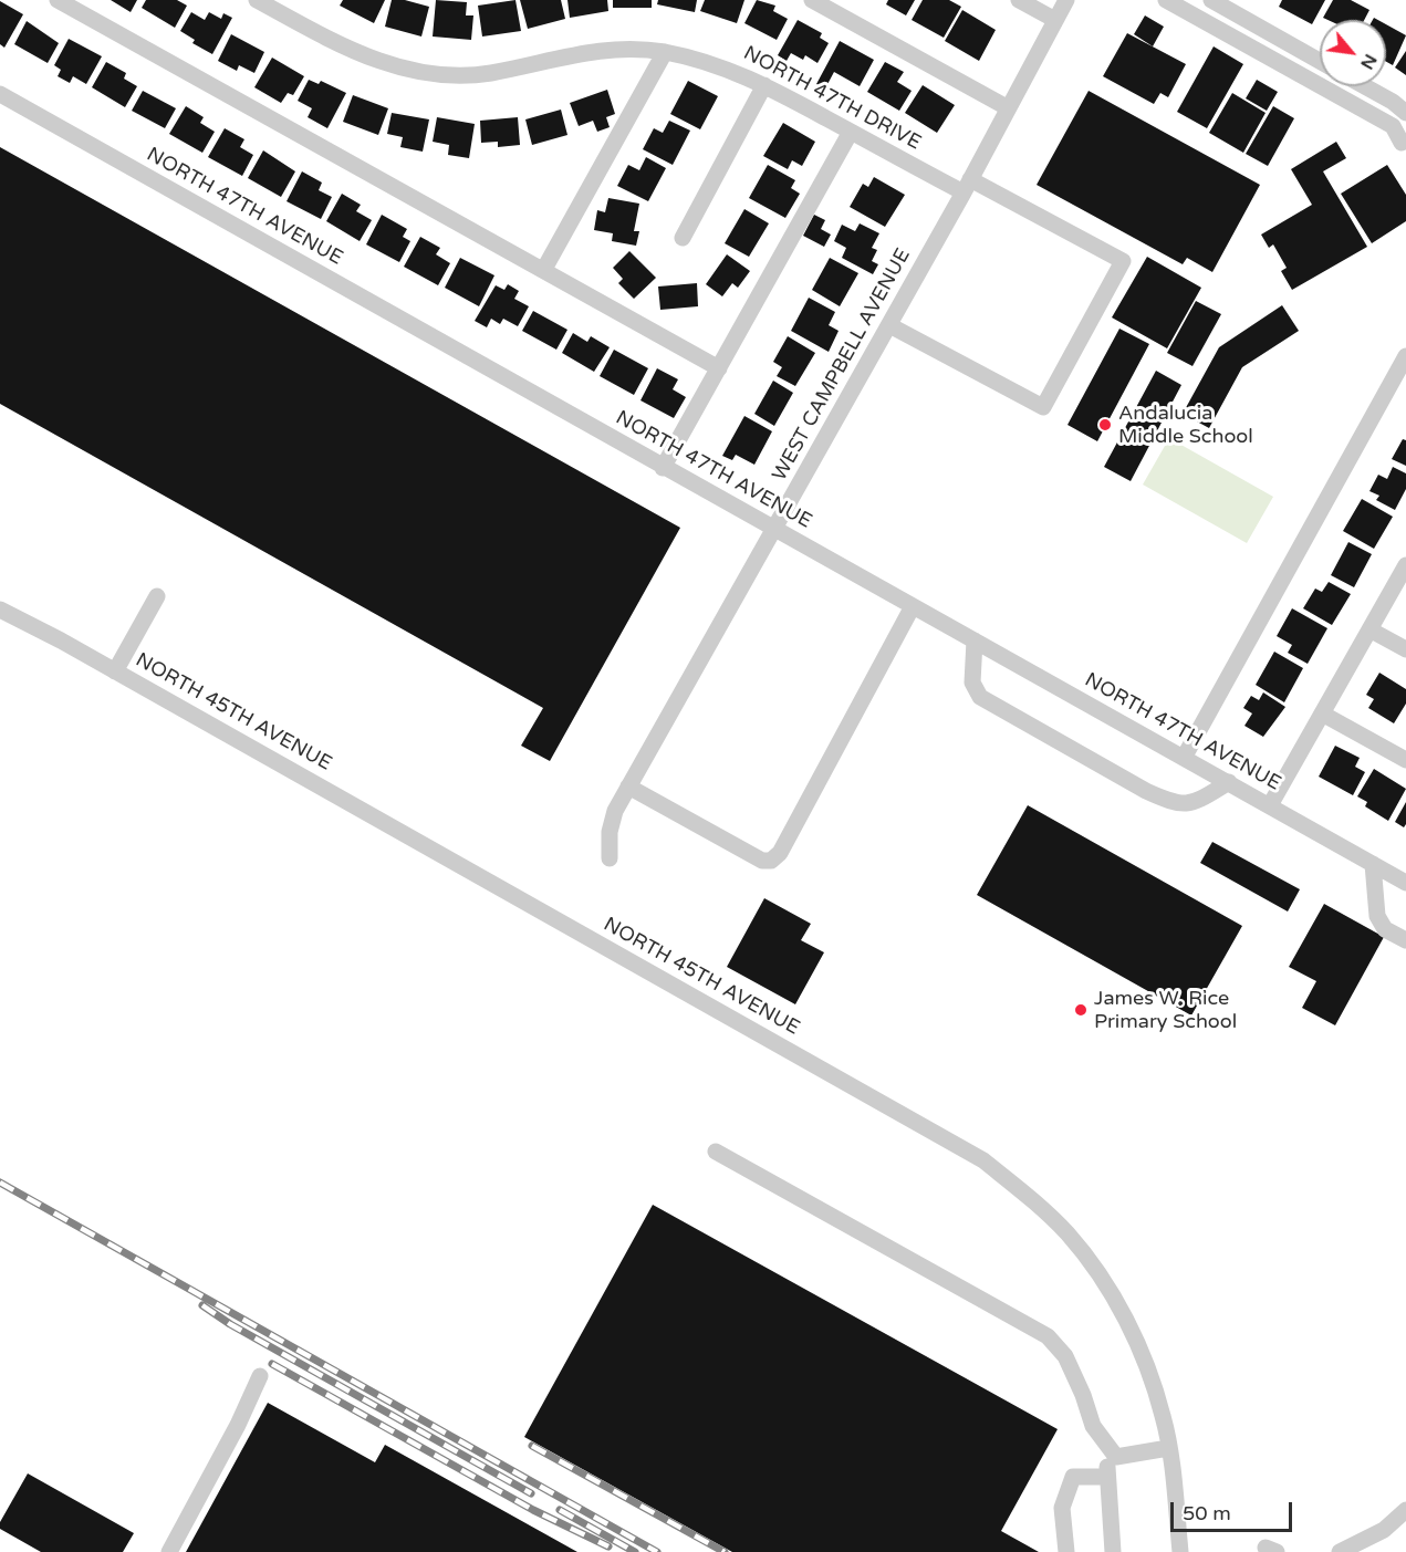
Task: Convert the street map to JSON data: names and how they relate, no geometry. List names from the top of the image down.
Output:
{
  "streets": {
    "street": [
      "NORTH 47TH DRIVE",
      "NORTH 47TH AVENUE",
      "WEST CAMPBELL AVENUE",
      "NORTH 45TH AVENUE"
    ]
  },
  "crossings": [
    ["NORTH 47TH DRIVE", "WEST CAMPBELL AVENUE"],
    ["NORTH 47TH AVENUE", "WEST CAMPBELL AVENUE"]
  ],
  "places": ["Andalucia Middle School", "James W. Rice Primary School"],
  "scale_bar": "50 m",
  "north": "bottom right"
}
